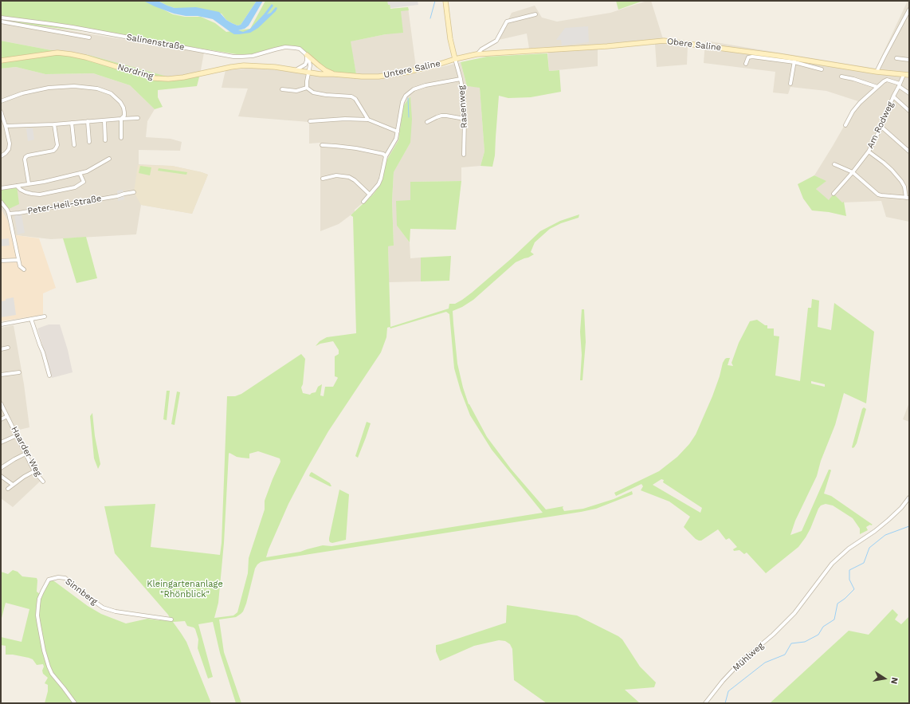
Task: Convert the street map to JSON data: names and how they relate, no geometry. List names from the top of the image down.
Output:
{
  "streets": {
    "main road": ["Obere Saline", "Untere Saline", "Nordring"],
    "street": [
      "Salinenstraße",
      "Rasenweg",
      "Am Rodweg",
      "Peter-Heil-Straße",
      "Haarder Weg",
      "Sinnberg",
      "Mühlweg"
    ]
  },
  "crossings": [
    ["Obere Saline", "Untere Saline"],
    ["Obere Saline", "Am Rodweg"],
    ["Untere Saline", "Nordring"],
    ["Untere Saline", "Rasenweg"]
  ],
  "parks": ["Kleingartenanlage \"Rhönblick\""],
  "north": "right"
}
